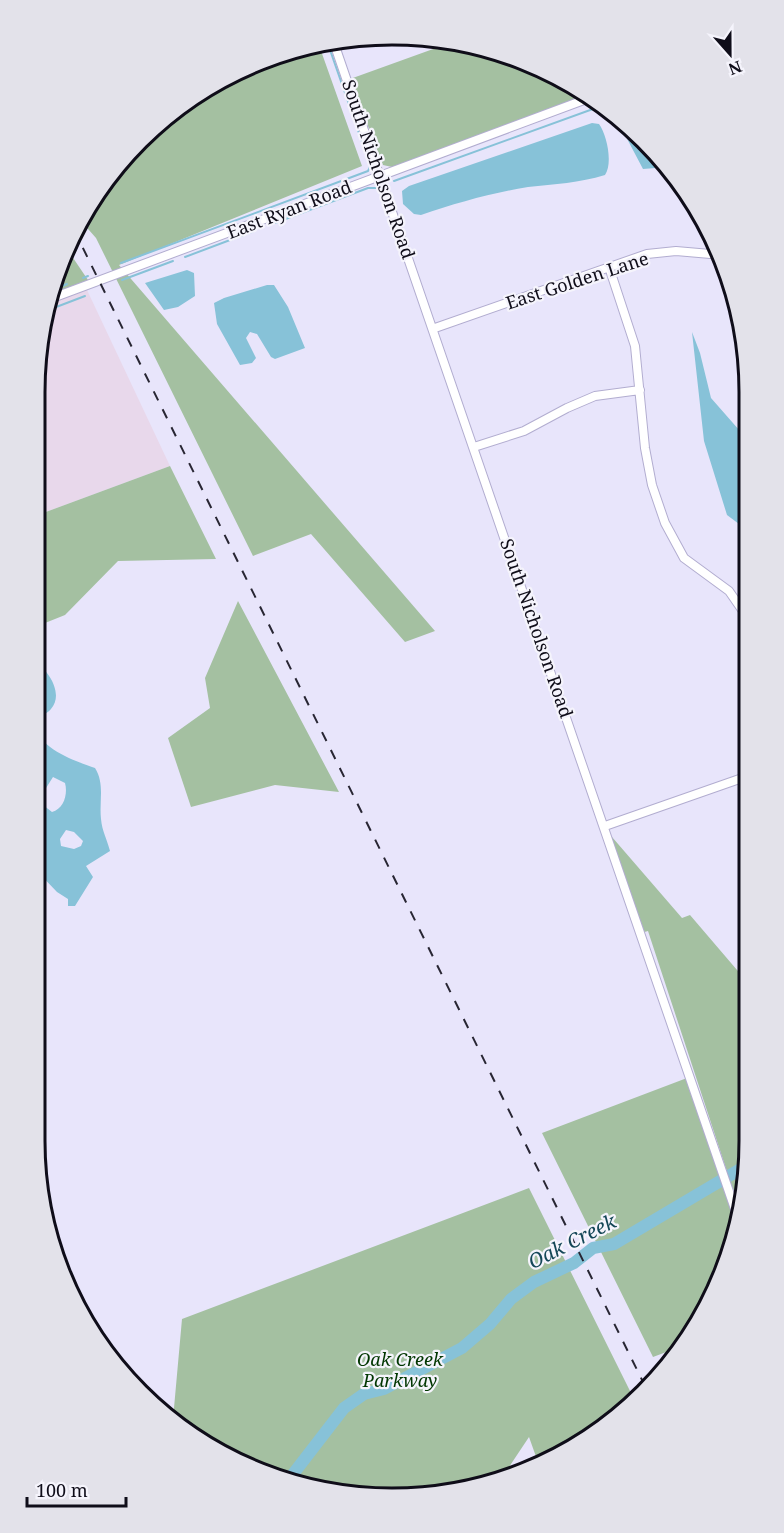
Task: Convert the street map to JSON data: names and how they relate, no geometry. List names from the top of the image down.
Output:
{
  "streets": {
    "street": ["South Nicholson Road", "East Ryan Road", "East Golden Lane"]
  },
  "crossings": [
    ["South Nicholson Road", "East Ryan Road"],
    ["South Nicholson Road", "East Golden Lane"]
  ],
  "water": ["Oak Creek"],
  "parks": ["Oak Creek Parkway"],
  "scale_bar": "100 m",
  "north": "bottom"
}
